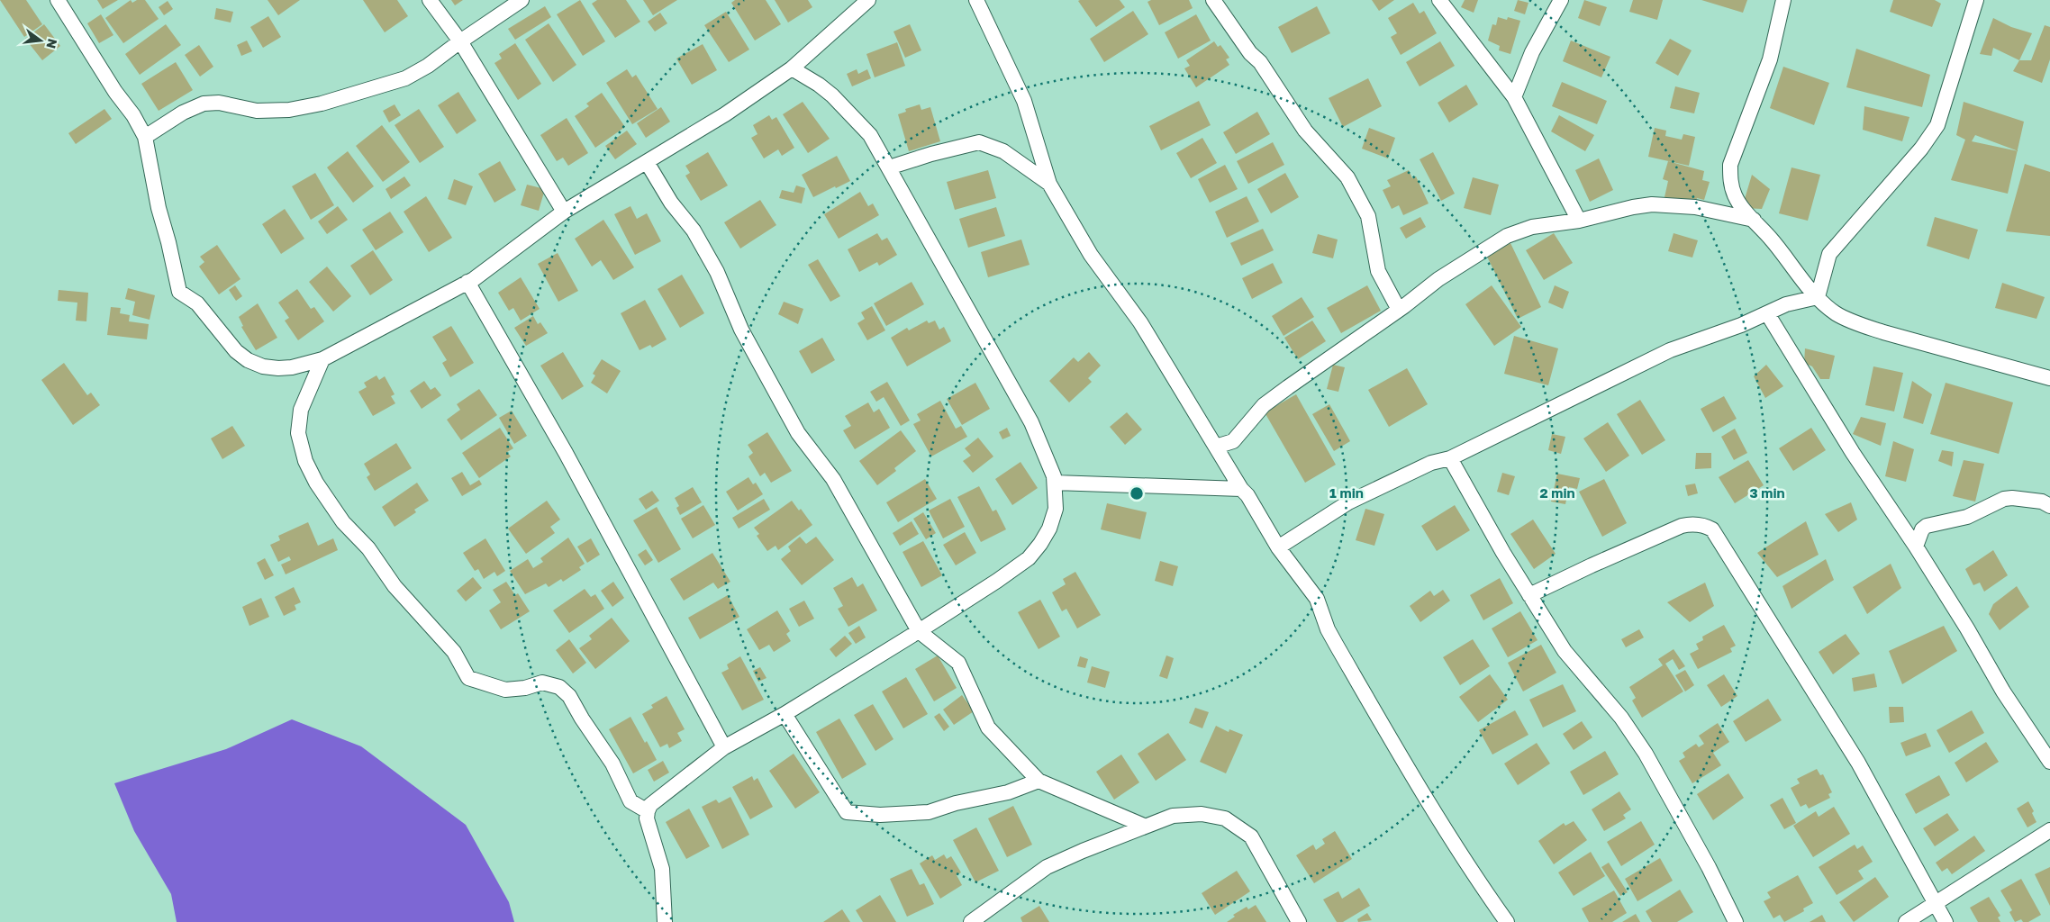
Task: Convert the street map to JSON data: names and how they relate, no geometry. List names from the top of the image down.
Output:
{
  "north": "right",
  "rings": ["1 min", "2 min", "3 min"]
}
